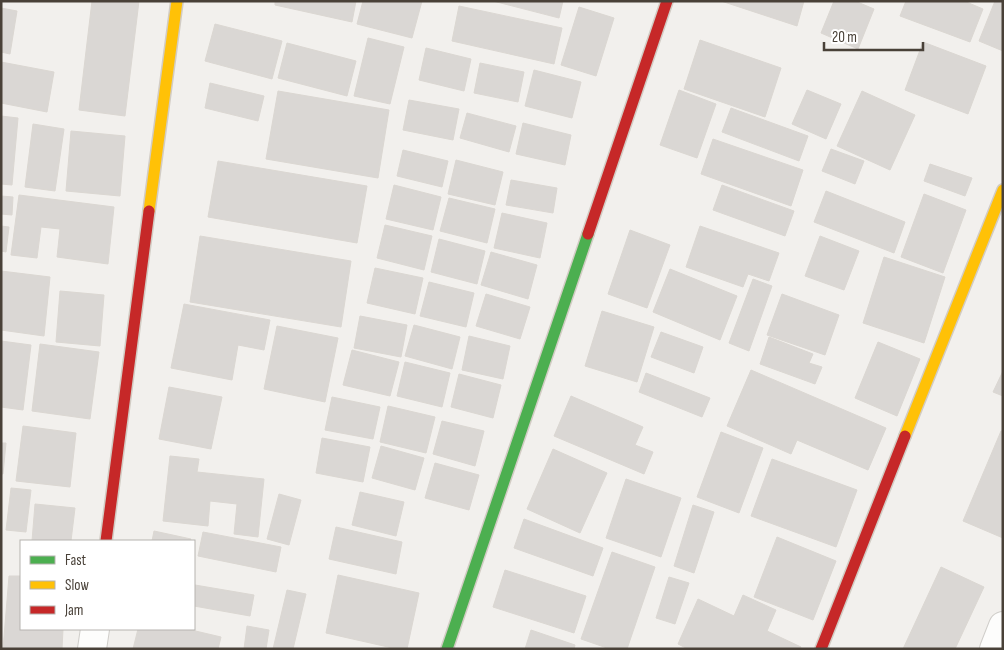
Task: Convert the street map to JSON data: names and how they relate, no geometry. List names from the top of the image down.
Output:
{
  "legend": ["Fast", "Slow", "Jam"],
  "scale_bar": "20 m"
}
